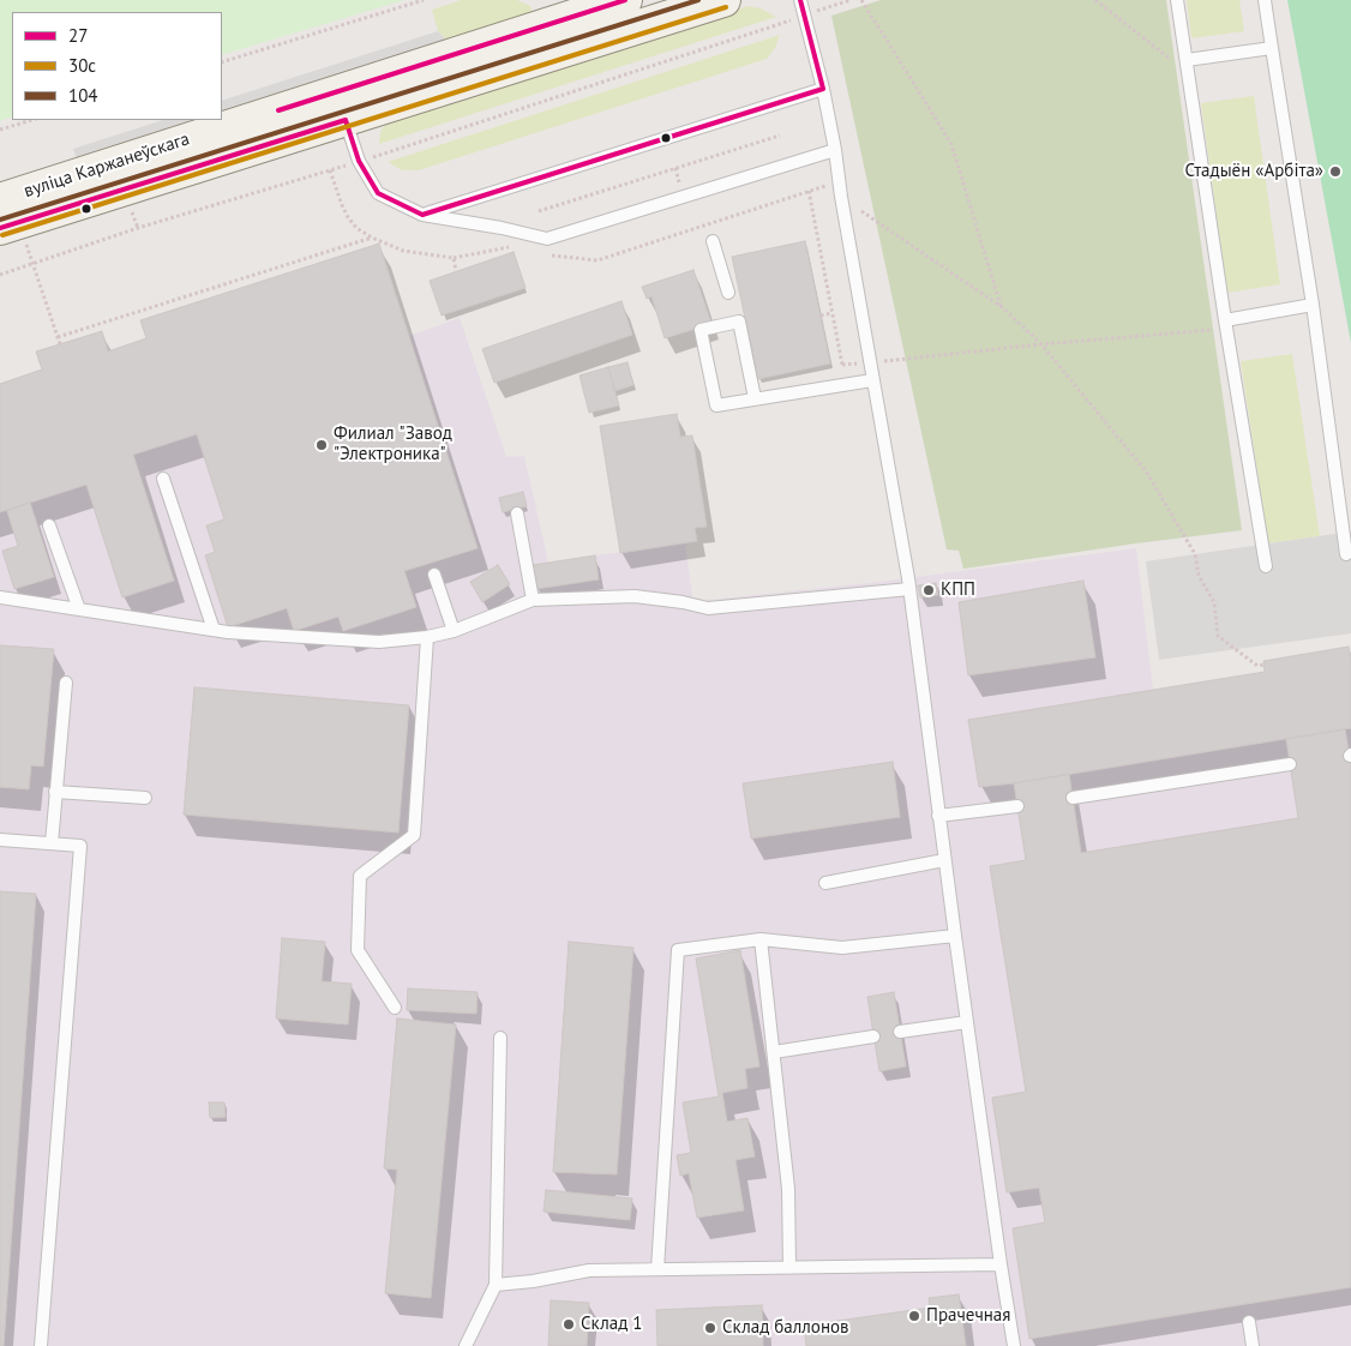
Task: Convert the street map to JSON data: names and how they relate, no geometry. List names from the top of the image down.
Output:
{
  "streets": {
    "main road": ["вуліца Каржанеўскага"]
  },
  "places": [
    "Стадыён «Арбіта»",
    "Филиал \"Завод \"Электроника\"",
    "КПП",
    "Прачечная",
    "Склад 1",
    "Склад баллонов"
  ],
  "lines": ["transit line 27", "transit line 104", "transit line 30с"],
  "legend": ["27", "30с", "104"]
}
